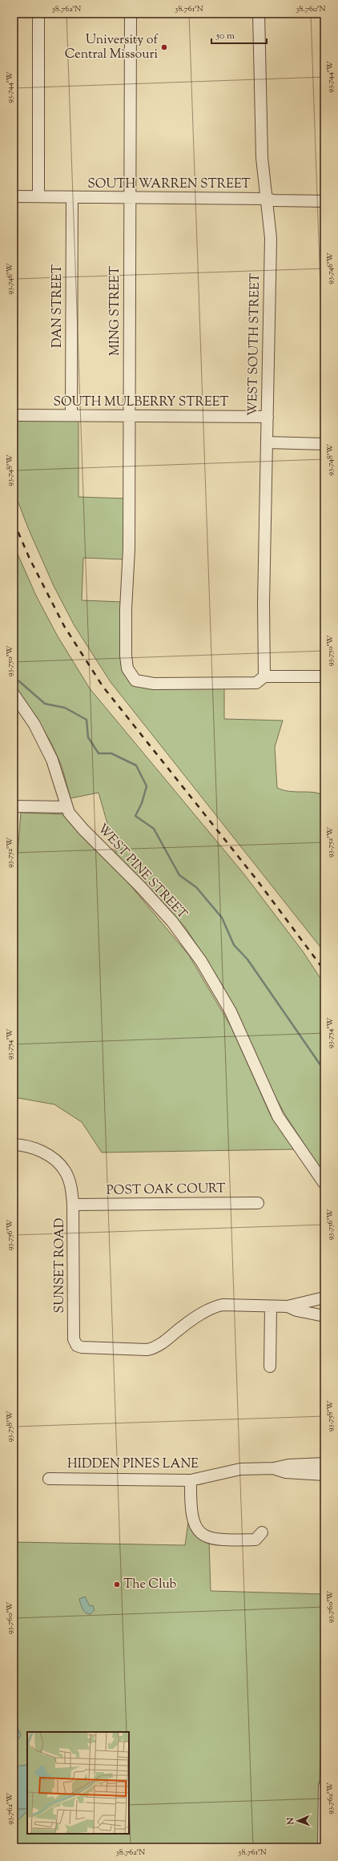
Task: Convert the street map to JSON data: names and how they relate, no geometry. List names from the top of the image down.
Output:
{
  "streets": {
    "street": [
      "SOUTH WARREN STREET",
      "DAN STREET",
      "MING STREET",
      "WEST SOUTH STREET",
      "SOUTH MULBERRY STREET",
      "WEST PINE STREET",
      "POST OAK COURT",
      "SUNSET ROAD",
      "HIDDEN PINES LANE"
    ]
  },
  "crossings": [
    ["SOUTH WARREN STREET", "DAN STREET"],
    ["SOUTH WARREN STREET", "MING STREET"],
    ["SOUTH WARREN STREET", "WEST SOUTH STREET"],
    ["DAN STREET", "SOUTH MULBERRY STREET"],
    ["MING STREET", "WEST SOUTH STREET"],
    ["MING STREET", "SOUTH MULBERRY STREET"],
    ["WEST SOUTH STREET", "SOUTH MULBERRY STREET"],
    ["POST OAK COURT", "SUNSET ROAD"]
  ],
  "places": ["University of Central Missouri", "The Club"],
  "scale_bar": "50 m",
  "north": "left",
  "coordinates": [
    "38.762°N",
    "38.761°N",
    "38.760°N",
    "93.744°W",
    "93.746°W",
    "93.748°W",
    "93.750°W",
    "93.752°W",
    "93.754°W",
    "93.756°W",
    "93.758°W",
    "93.760°W",
    "93.762°W"
  ]
}
